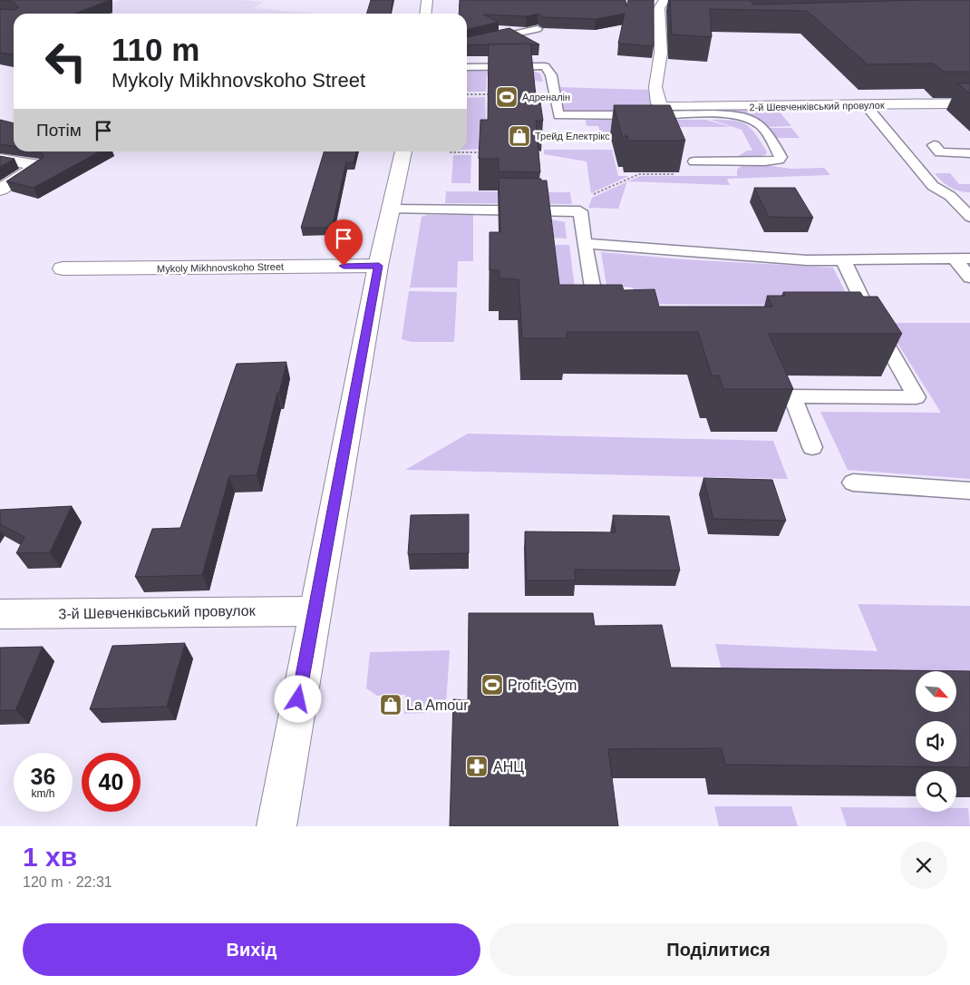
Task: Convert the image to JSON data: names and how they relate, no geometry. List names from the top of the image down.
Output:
{
  "streets": {
    "street": ["2-й Шевченківський провулок", "Mykoly Mikhnovskoho Street", "3-й Шевченківський провулок"]
  },
  "places": {
    "sports": ["Адреналін", "Profit-Gym"],
    "shop": ["Трейд Електрікс", "La Amour"],
    "pharmacy": ["АНЦ"]
  },
  "north": "bottom right",
  "page": {
    "turn": ["110 m", "Mykoly Mikhnovskoho Street"],
    "then": "Потім",
    "speed": "36 km/h",
    "limit": "40",
    "heading": ["1 хв", "120 m · 22:31"],
    "buttons": ["Вихід", "Поділитися"]
  }
}
